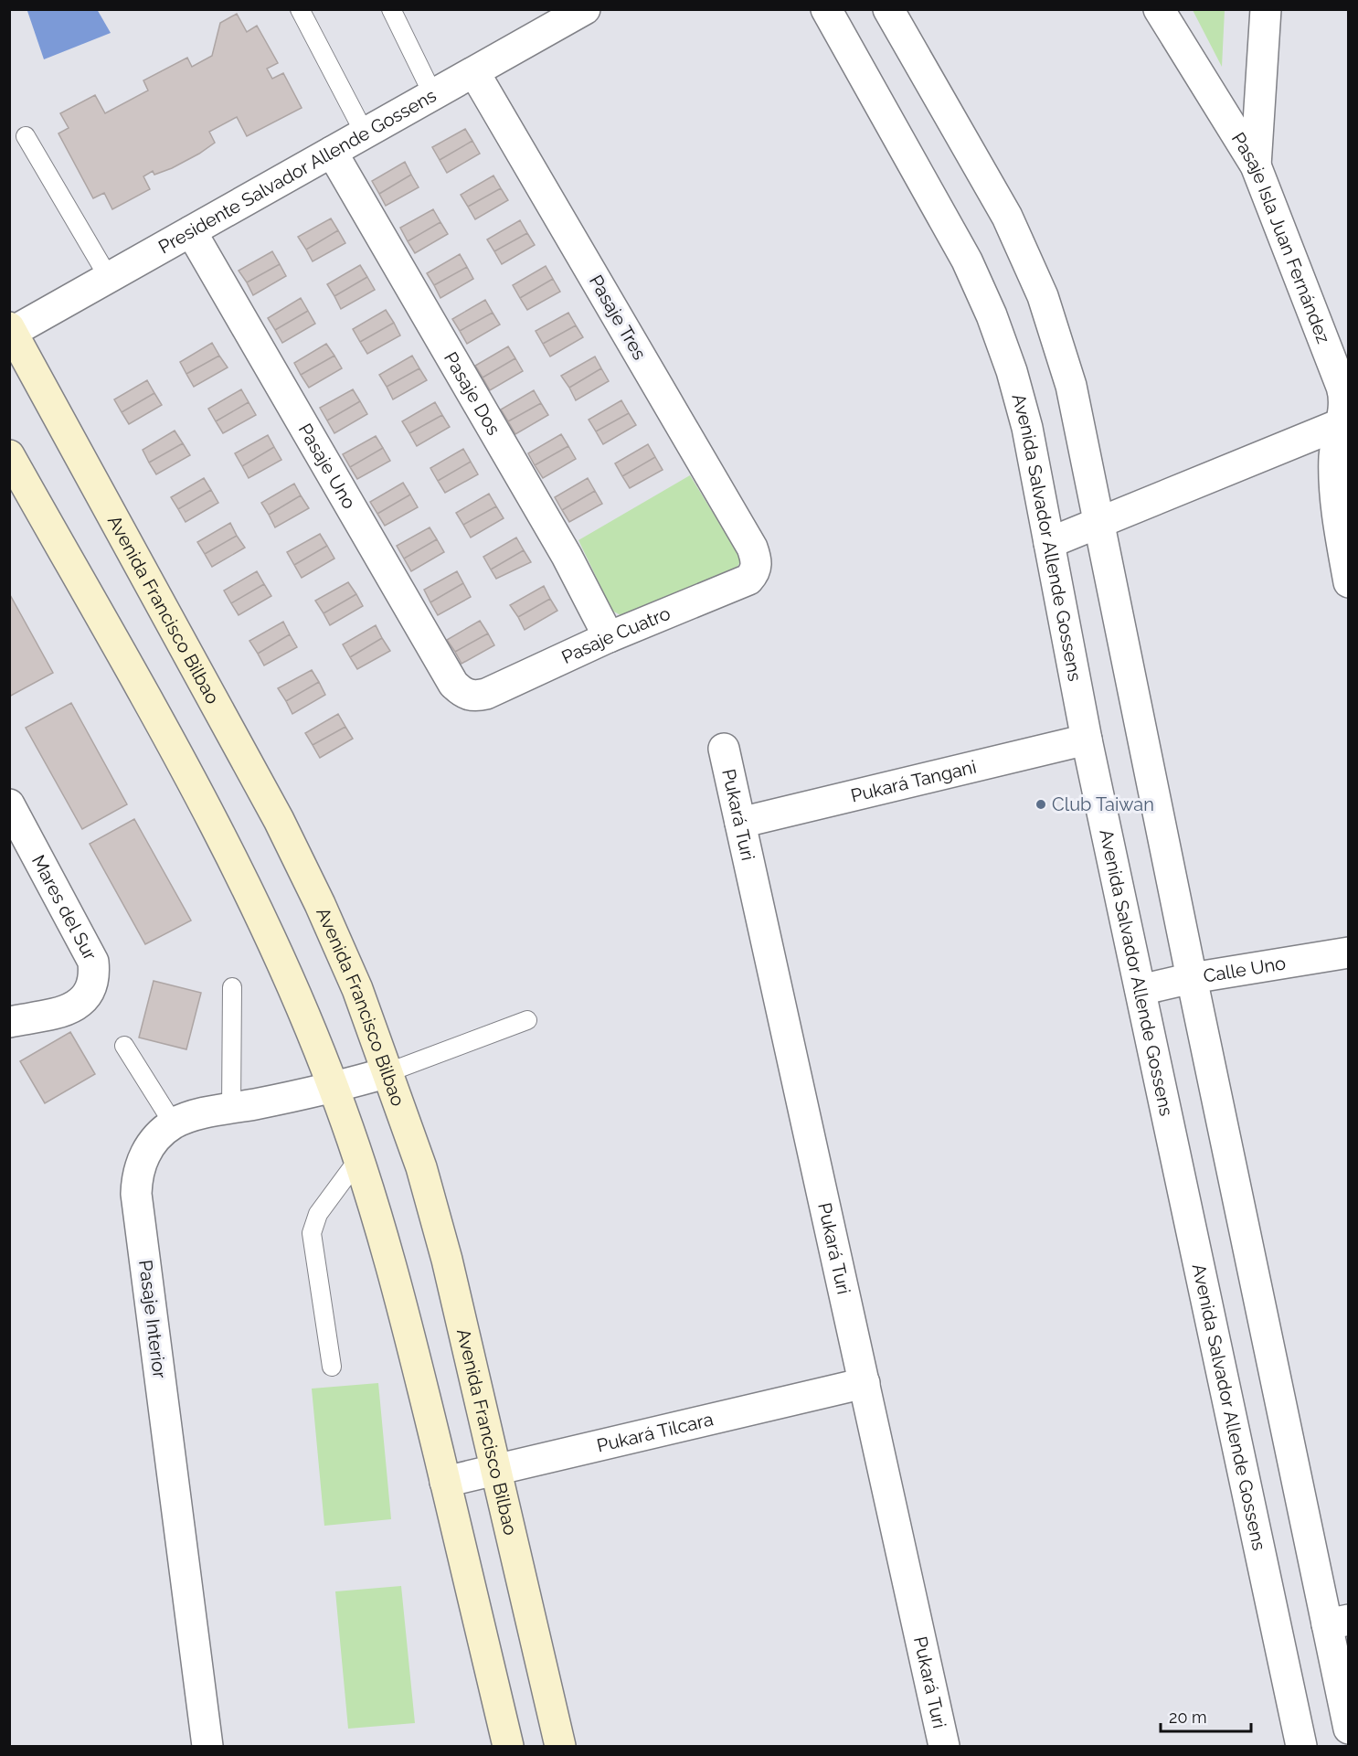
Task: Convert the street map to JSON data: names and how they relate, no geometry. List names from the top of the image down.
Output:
{
  "streets": {
    "main road": ["Avenida Francisco Bilbao"],
    "street": [
      "Presidente Salvador Allende Gossens",
      "Pasaje Isla Juan Fernández",
      "Pasaje Tres",
      "Pasaje Dos",
      "Pasaje Uno",
      "Avenida Salvador Allende Gossens",
      "Pasaje Cuatro",
      "Pukará Tangani",
      "Pukará Turi",
      "Mares del Sur",
      "Calle Uno",
      "Pasaje Interior",
      "Pukará Tilcara"
    ]
  },
  "crossings": [
    ["Presidente Salvador Allende Gossens", "Pasaje Tres"],
    ["Presidente Salvador Allende Gossens", "Pasaje Dos"],
    ["Presidente Salvador Allende Gossens", "Pasaje Uno"],
    ["Presidente Salvador Allende Gossens", "Avenida Francisco Bilbao"],
    ["Pasaje Tres", "Pasaje Cuatro"],
    ["Pasaje Dos", "Pasaje Cuatro"],
    ["Pasaje Uno", "Pasaje Cuatro"],
    ["Avenida Salvador Allende Gossens", "Pukará Tangani"],
    ["Avenida Salvador Allende Gossens", "Calle Uno"],
    ["Avenida Francisco Bilbao", "Pasaje Interior"],
    ["Avenida Francisco Bilbao", "Pukará Tilcara"],
    ["Pukará Tangani", "Pukará Turi"],
    ["Pukará Turi", "Pukará Tilcara"]
  ],
  "places": ["Club Taiwan"],
  "scale_bar": "20 m"
}
